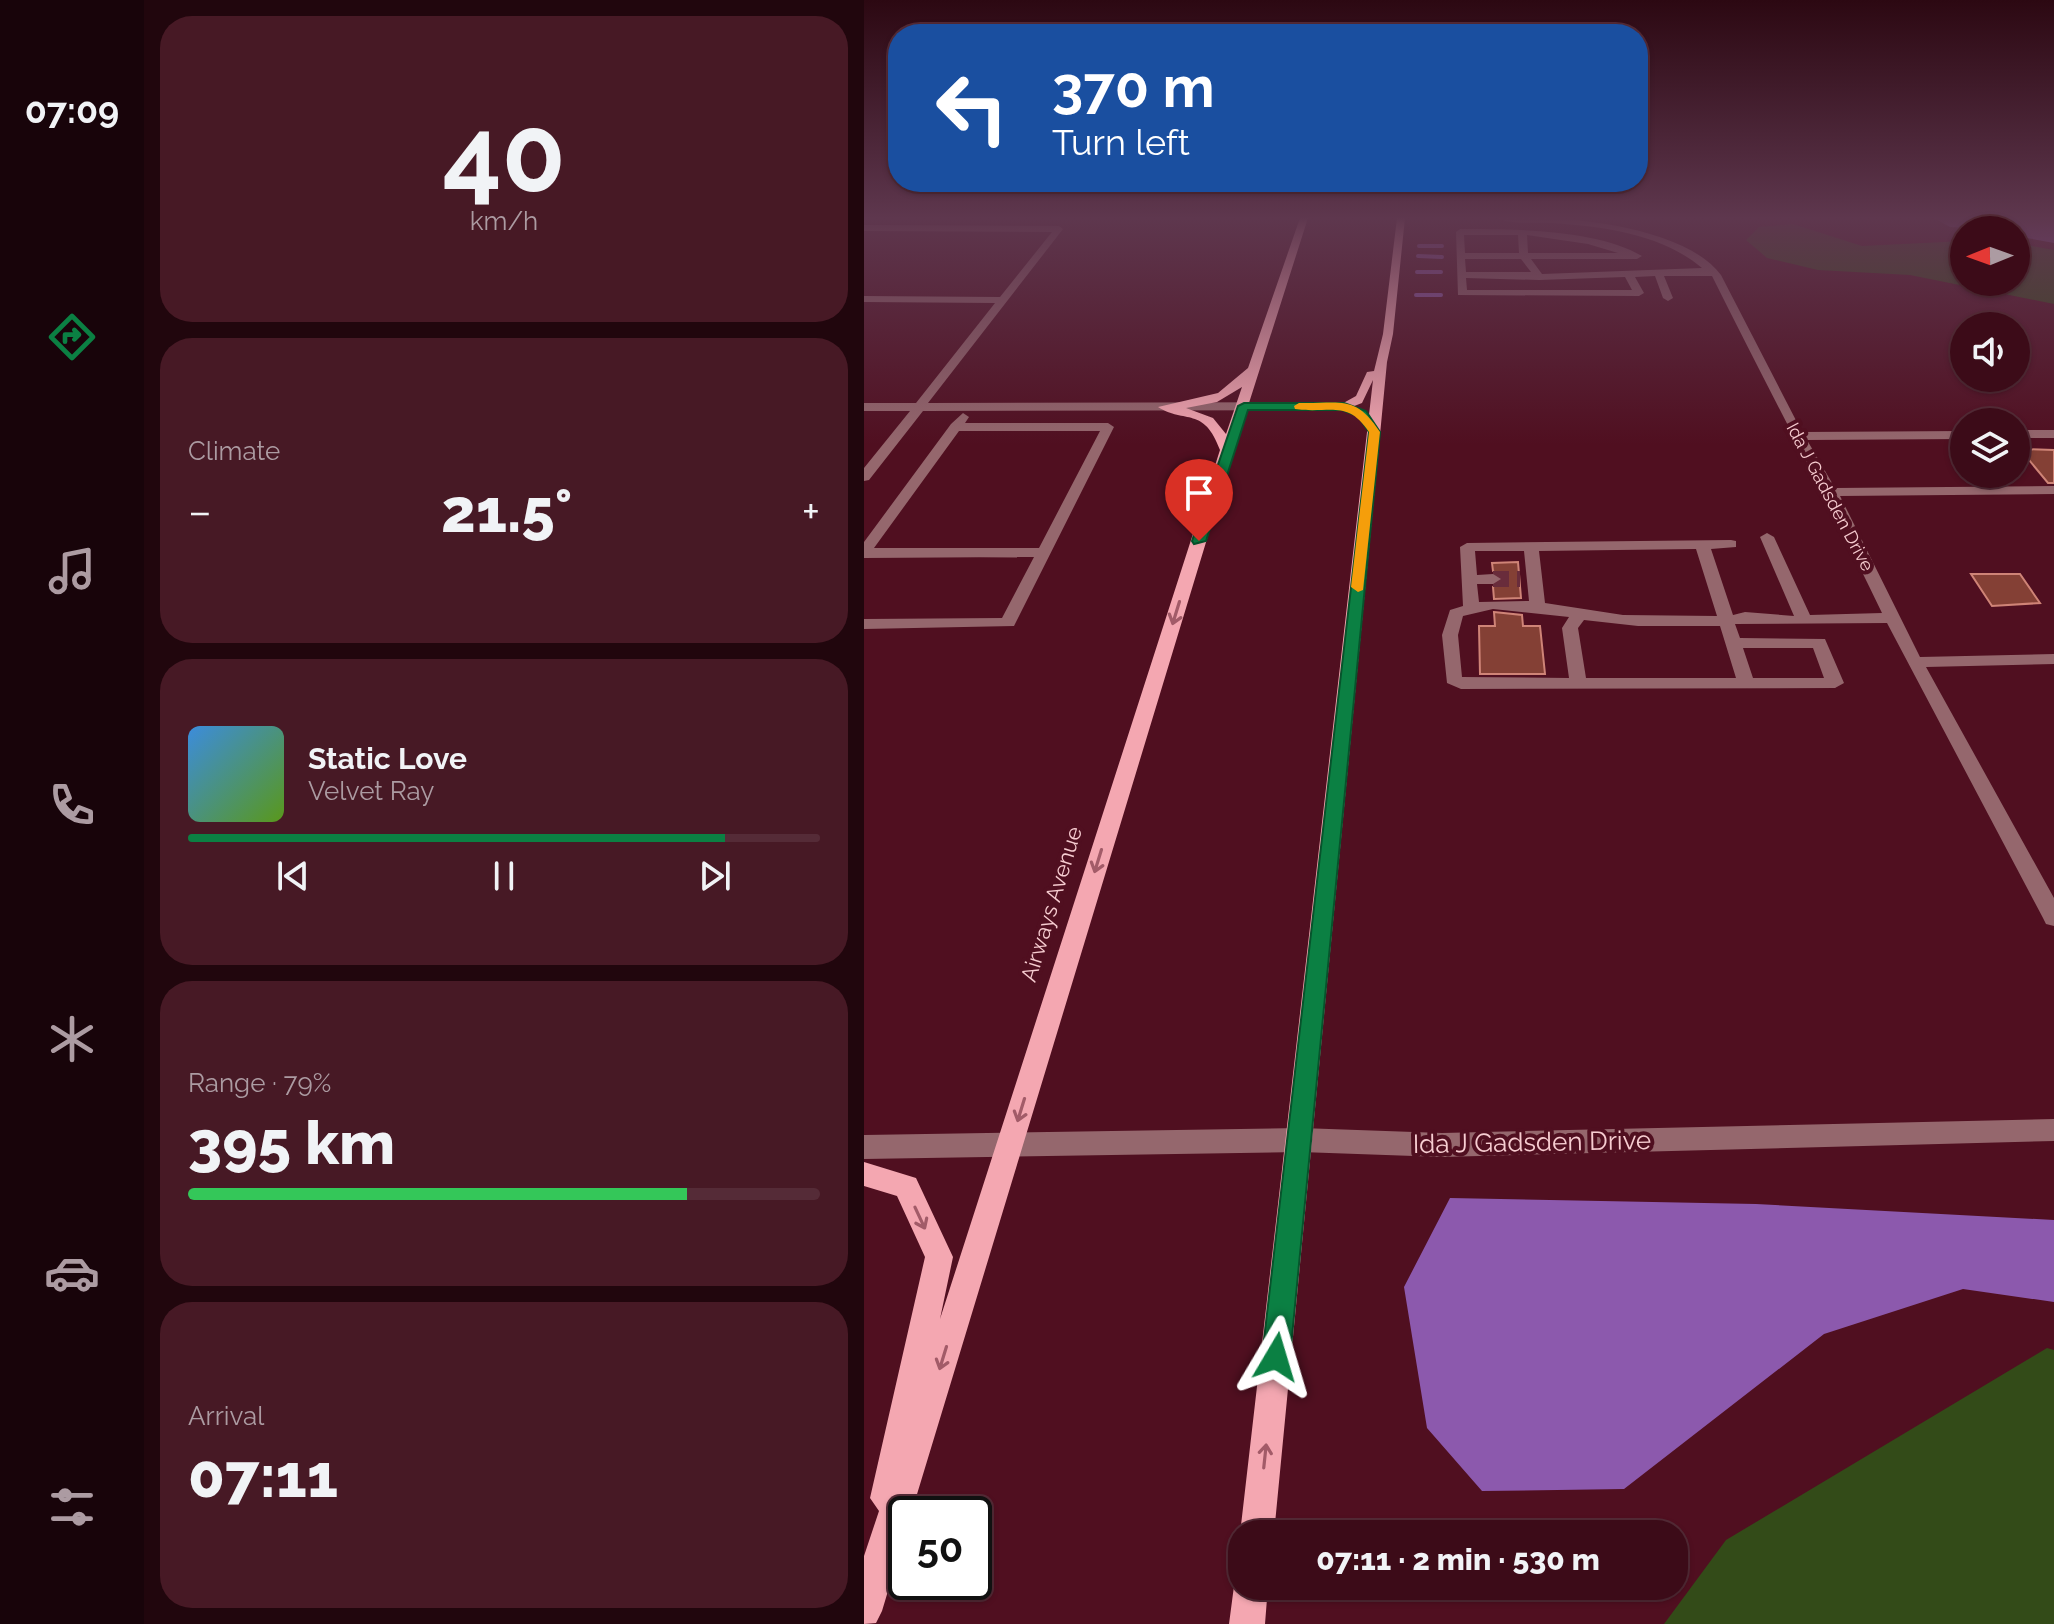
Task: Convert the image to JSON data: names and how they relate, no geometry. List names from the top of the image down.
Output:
{
  "streets": {
    "main road": ["Airways Avenue"],
    "street": ["Ida J Gadsden Drive"]
  },
  "crossings": [
    ["Ida J Gadsden Drive", "Airways Avenue"]
  ],
  "one_way": ["Airways Avenue"],
  "north": "left",
  "page": {
    "tabs": "07:09",
    "tile": [
      ["40", "km/h"],
      "Climate",
      ["Range · 79%", "395 km"],
      ["Arrival", "07:11"]
    ],
    "turn": ["370 m", "Turn left"],
    "heat": ["−", "21.5°", "+"],
    "song": ["Static Love", "Velvet Ray"],
    "limit": "50",
    "trip": "07:11 · 2 min · 530 m"
  }
}
